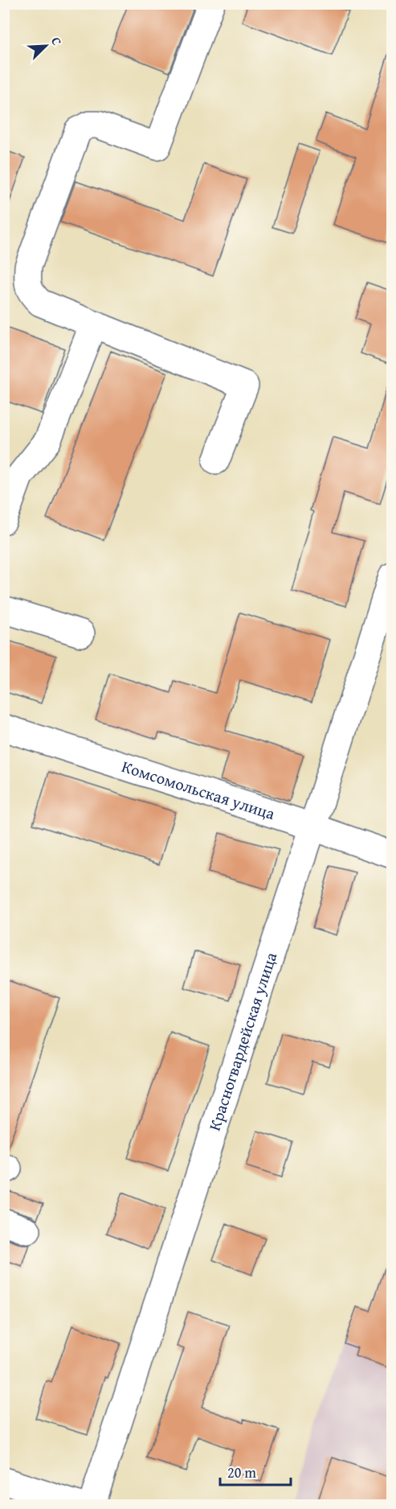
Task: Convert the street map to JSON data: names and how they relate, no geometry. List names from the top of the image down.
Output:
{
  "streets": {
    "street": ["Комсомольская улица", "Красногвардейская улица"]
  },
  "crossings": [
    ["Комсомольская улица", "Красногвардейская улица"]
  ],
  "scale_bar": "20 m",
  "north": "top right"
}
